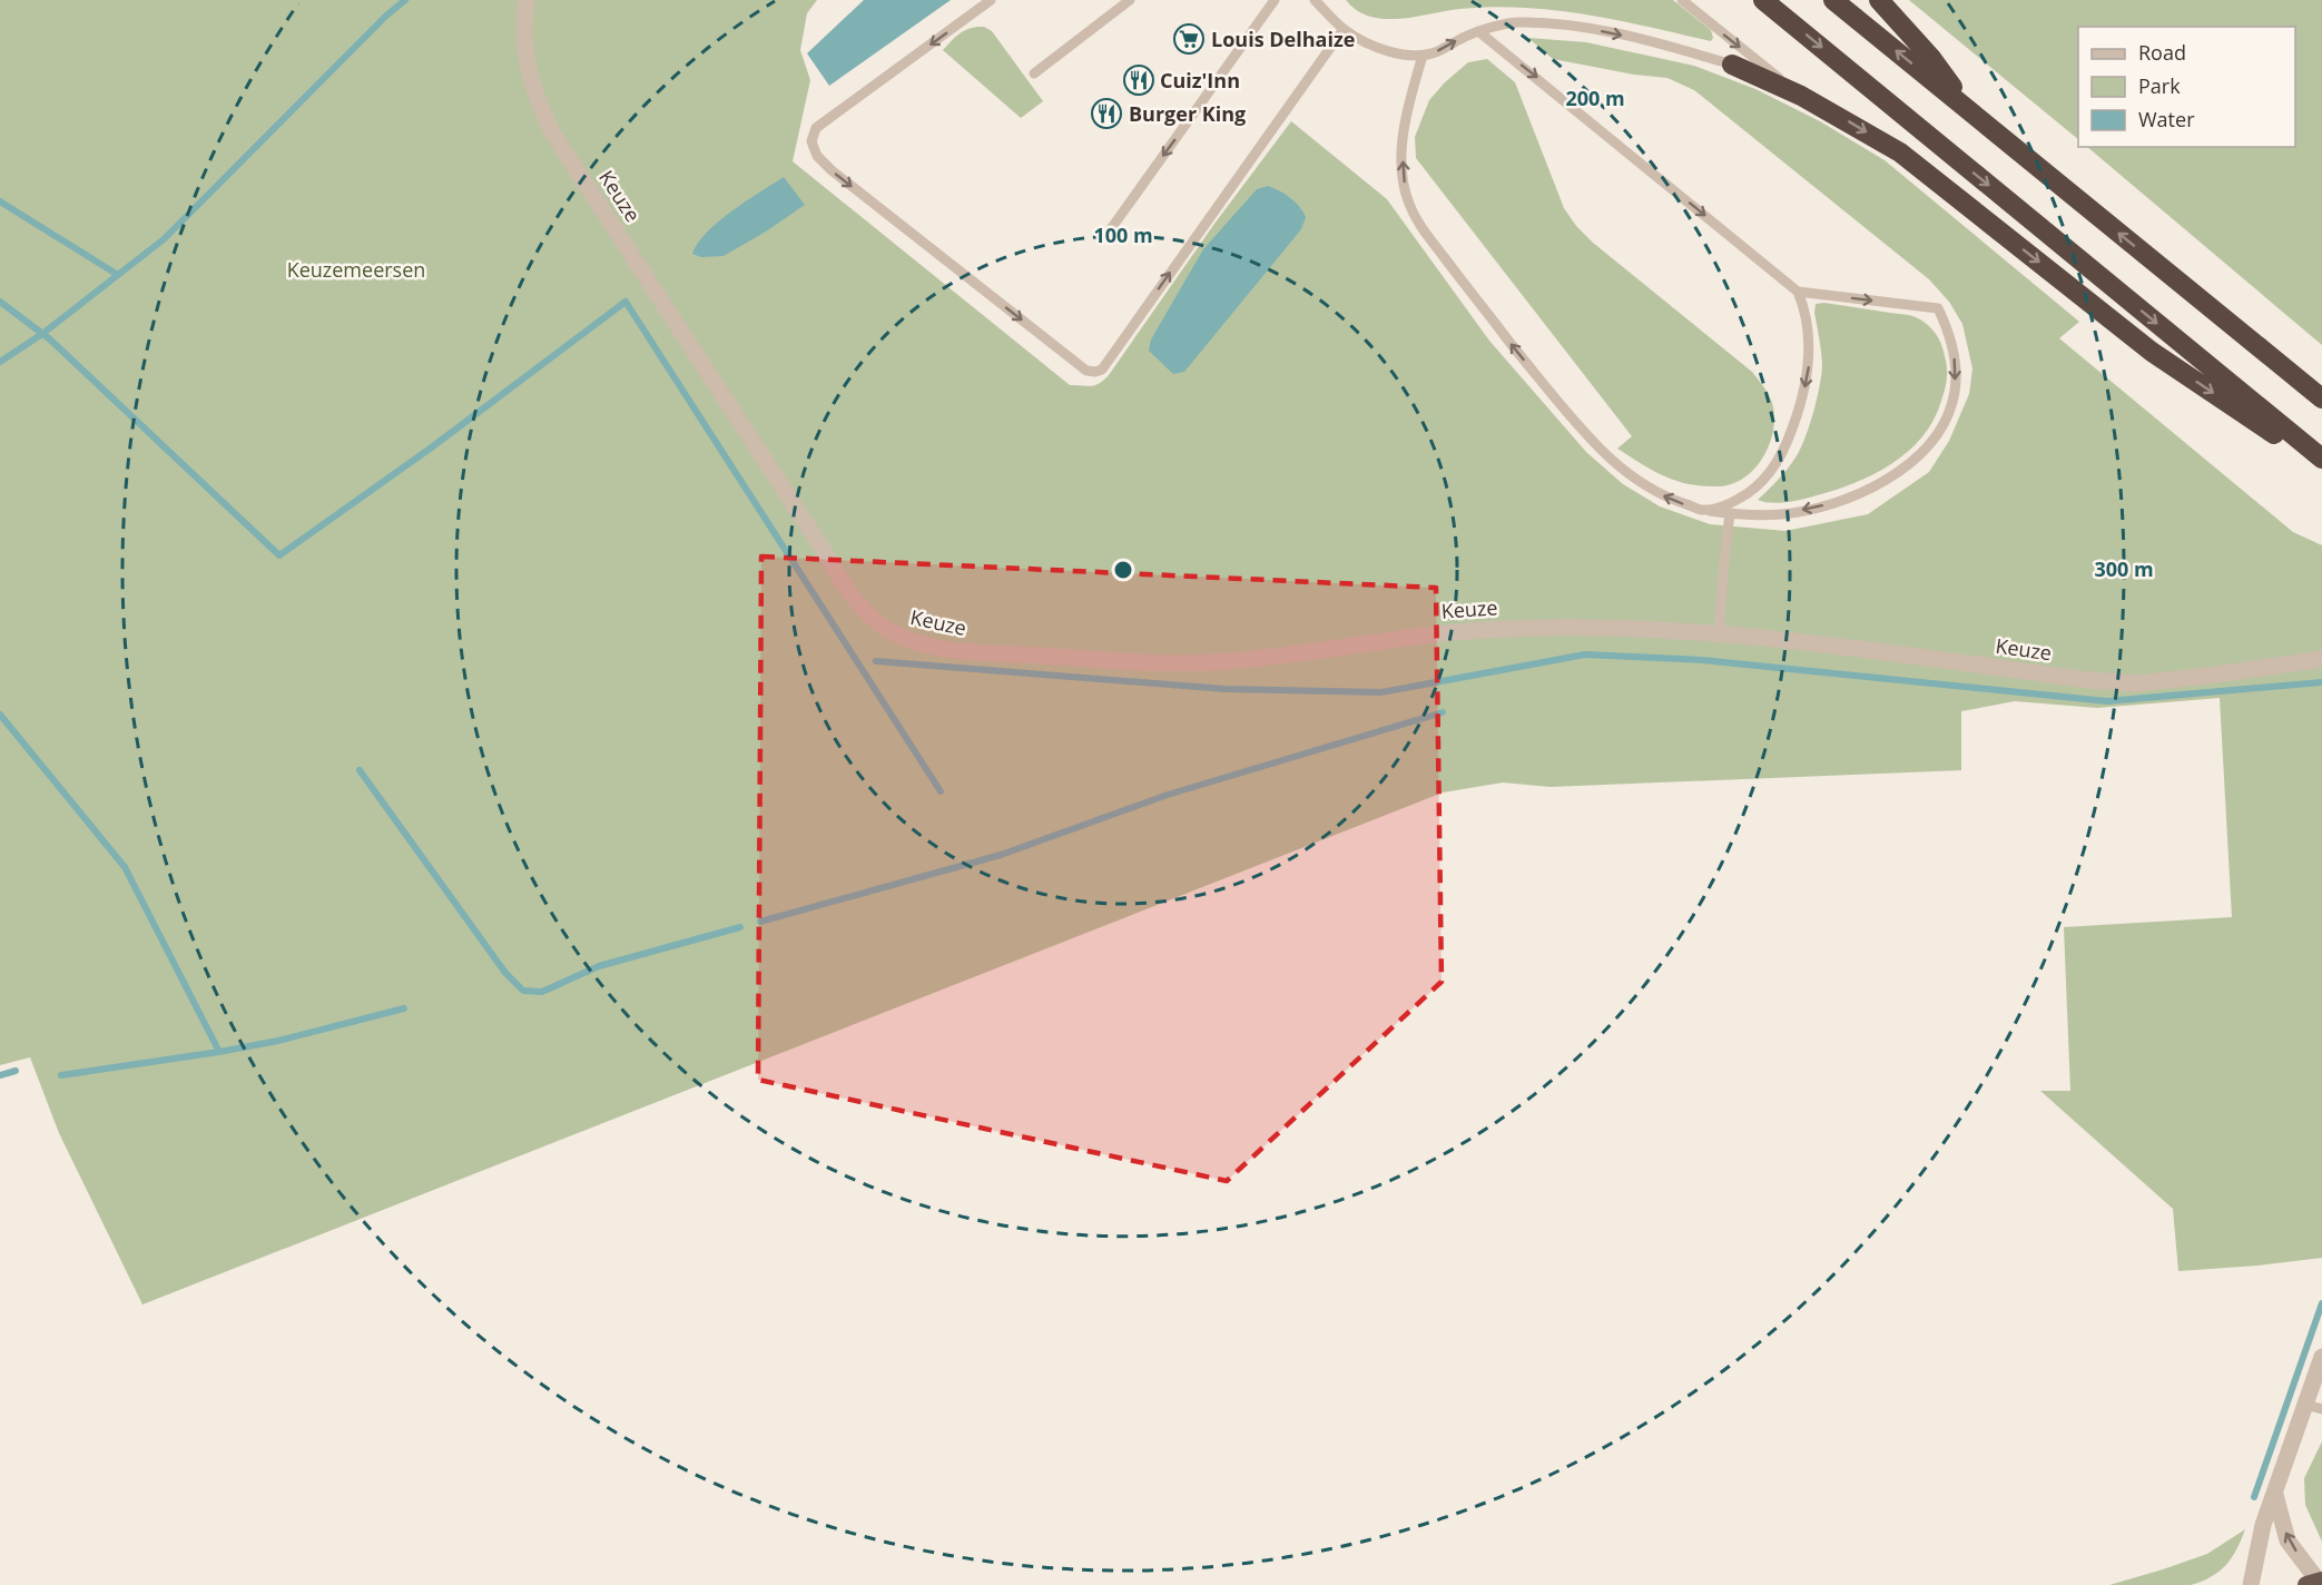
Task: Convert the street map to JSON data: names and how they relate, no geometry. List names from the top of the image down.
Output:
{
  "streets": {
    "street": ["Keuze"]
  },
  "parks": ["Keuzemeersen"],
  "places": {
    "supermarket": ["Louis Delhaize"],
    "restaurant": ["Cuiz'Inn", "Burger King"]
  },
  "legend": ["Road", "Park", "Water"],
  "rings": ["200 m", "100 m", "300 m"]
}
